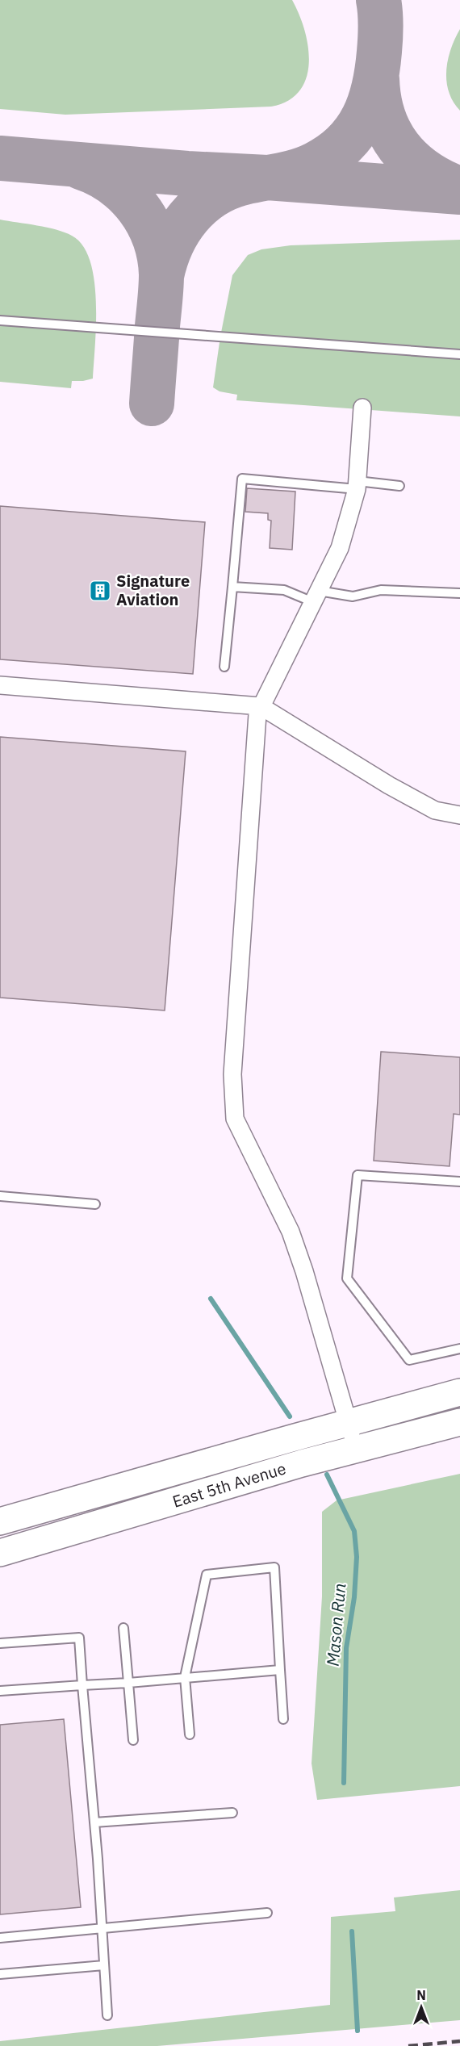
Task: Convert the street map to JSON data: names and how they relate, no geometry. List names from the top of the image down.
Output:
{
  "streets": {
    "main road": ["East 5th Avenue"]
  },
  "water": ["Mason Run"],
  "places": {
    "building": ["Signature Aviation"]
  },
  "north": "top"
}
